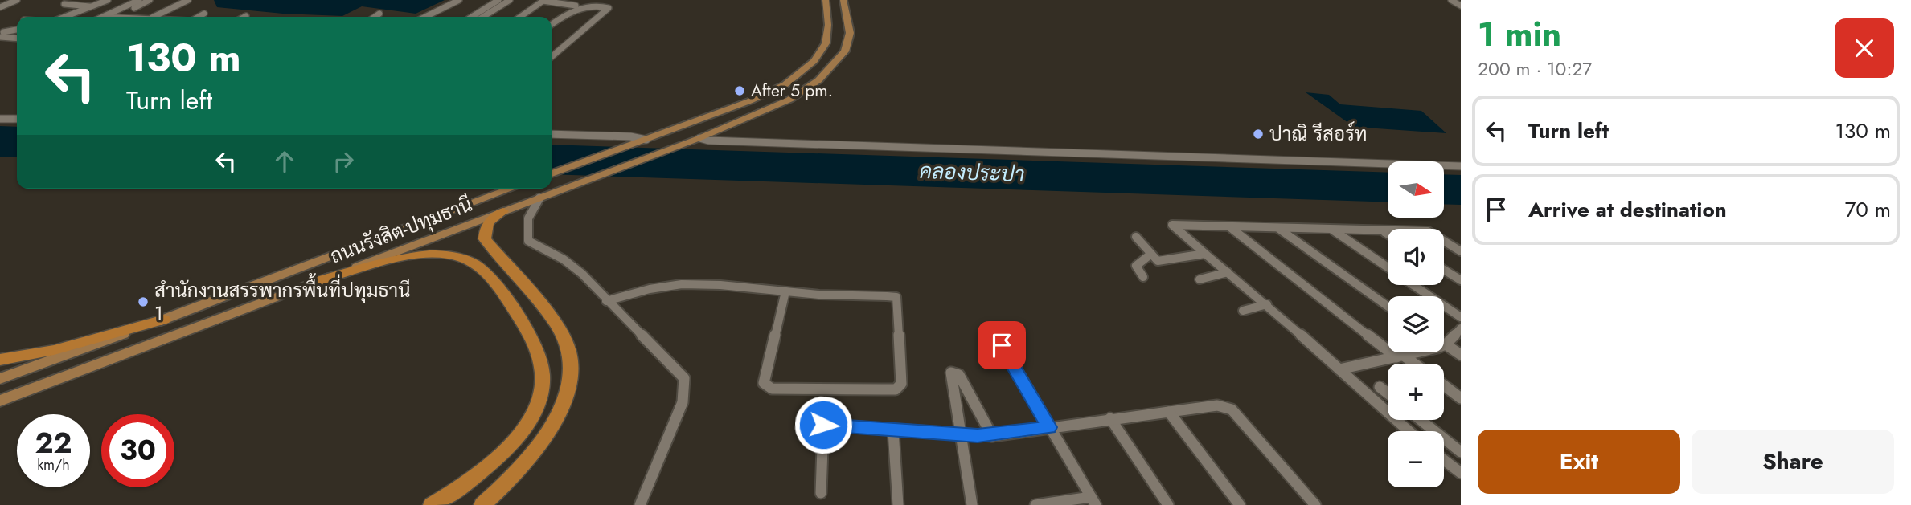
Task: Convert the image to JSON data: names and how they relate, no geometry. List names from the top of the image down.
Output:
{
  "streets": {
    "main road": ["ถนนรังสิต-ปทุมธานี"]
  },
  "water": ["คลองประปา"],
  "places": ["After 5 pm.", "ปาณิ รีสอร์ท", "สำนักงานสรรพากรพื้นที่ปทุมธานี 1"],
  "north": "right",
  "page": {
    "heading": ["1 min", "200 m · 10:27"],
    "turn": ["130 m", "Turn left"],
    "list": [
      {
        "name": "Turn left",
        "value": "130 m"
      },
      {
        "name": "Arrive at destination",
        "value": "70 m"
      }
    ],
    "map_buttons": ["+", "−"],
    "speed": "22 km/h",
    "limit": "30",
    "buttons": ["Exit", "Share"]
  }
}
